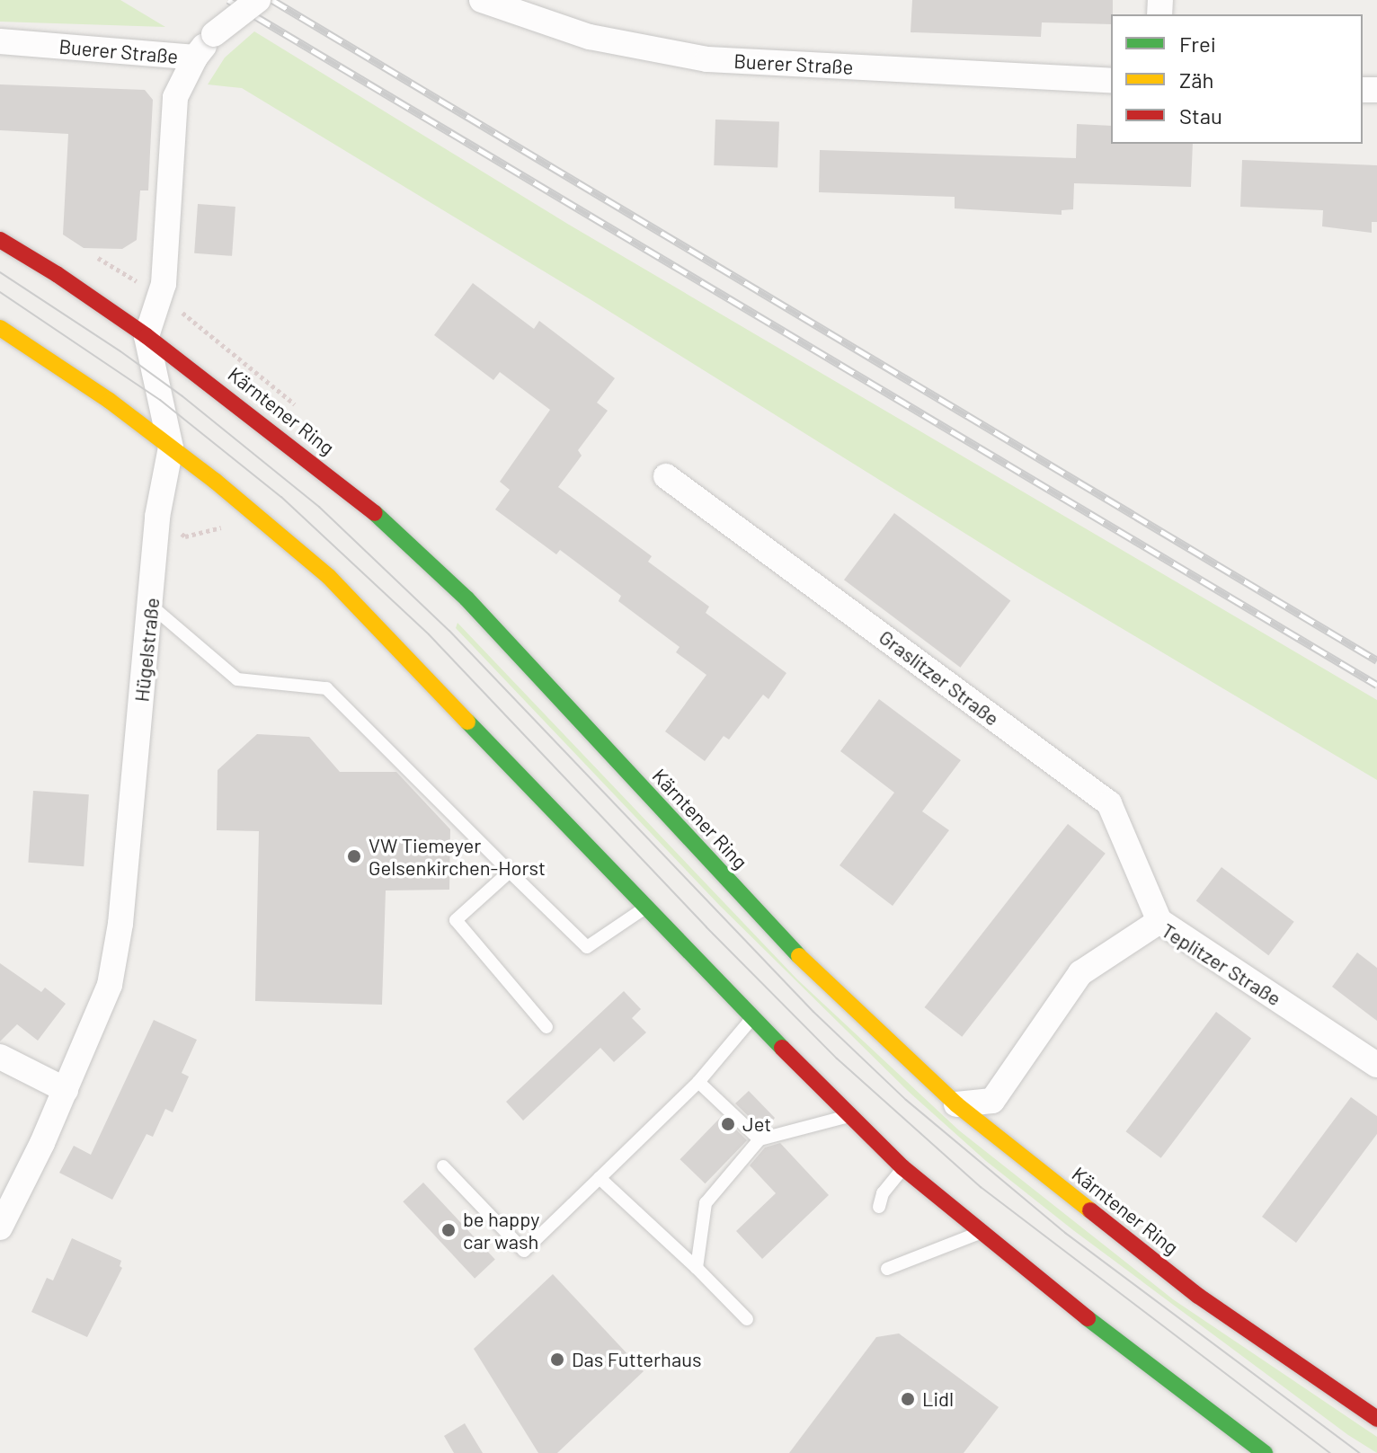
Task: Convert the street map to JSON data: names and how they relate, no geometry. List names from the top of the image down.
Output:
{
  "streets": {
    "main road": ["Kärntener Ring"],
    "street": [
      "Buerer Straße",
      "Hügelstraße",
      "Graslitzer Straße",
      "Teplitzer Straße"
    ]
  },
  "crossings": [
    ["Kärntener Ring", "Hügelstraße"],
    ["Kärntener Ring", "Teplitzer Straße"],
    ["Graslitzer Straße", "Teplitzer Straße"]
  ],
  "places": [
    "VW Tiemeyer Gelsenkirchen-Horst",
    "Jet",
    "be happy car wash",
    "Das Futterhaus",
    "Lidl"
  ],
  "legend": ["Frei", "Zäh", "Stau"]
}
